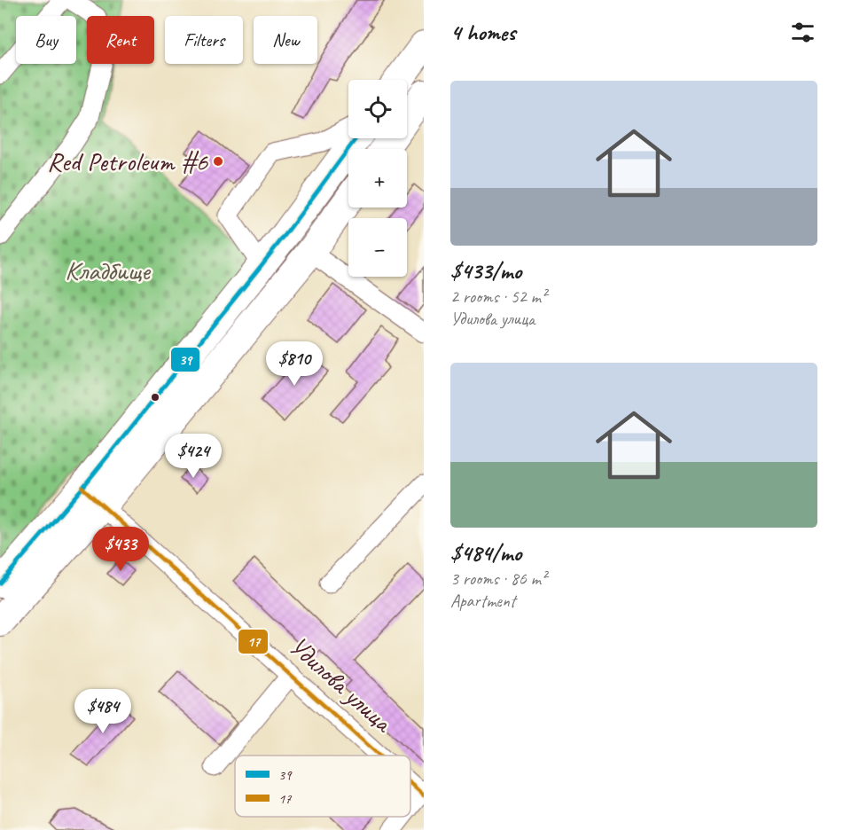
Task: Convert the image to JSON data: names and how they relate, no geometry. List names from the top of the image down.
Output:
{
  "streets": {
    "street": ["Удилова улица"]
  },
  "parks": ["Кладбище"],
  "places": ["Red Petroleum #6"],
  "lines": ["transit line 39", "transit line 17"],
  "legend": ["39", "17"],
  "page": {
    "heading": "4 homes",
    "chip": [
      "Buy",
      "Rent",
      "Filters",
      "New"
    ],
    "list": [
      {
        "name": "$433/mo",
        "note": "2 rooms · 52 m² · Удилова улица"
      },
      {
        "name": "$484/mo",
        "note": "3 rooms · 86 m² · Apartment"
      }
    ],
    "map_buttons": ["+", "−"],
    "price": [
      "$810",
      "$424",
      "$433",
      "$484"
    ]
  }
}
